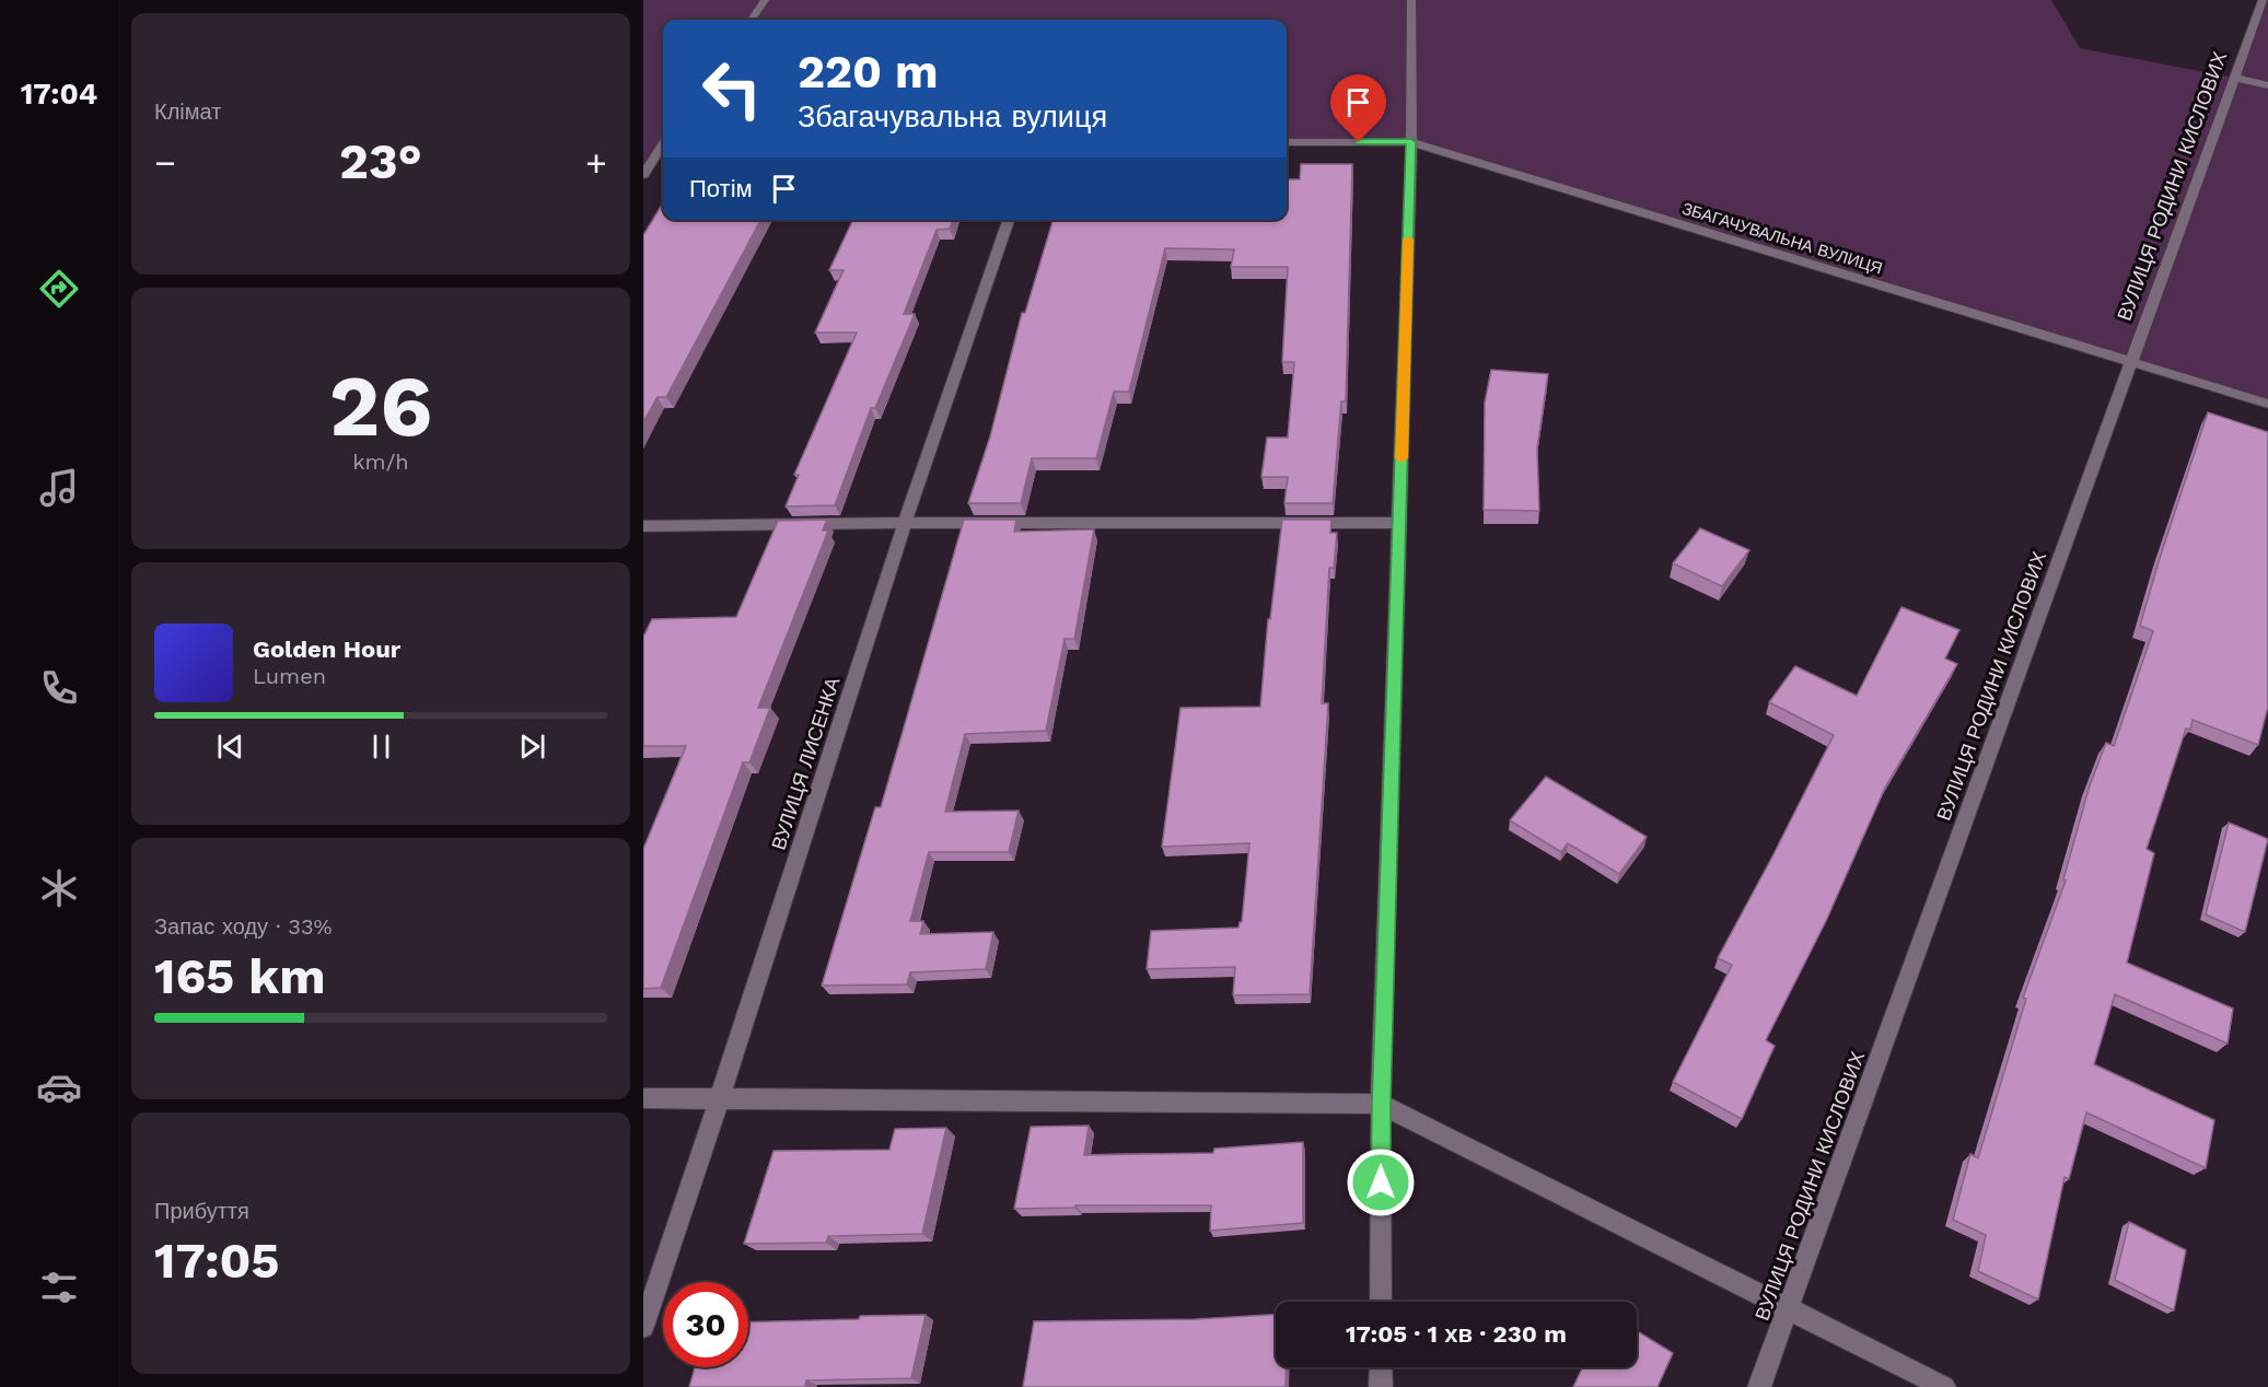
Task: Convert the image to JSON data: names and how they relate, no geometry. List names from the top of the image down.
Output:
{
  "streets": {
    "street": ["ВУЛИЦЯ РОДИНИ КИСЛОВИХ", "ЗБАГАЧУВАЛЬНА ВУЛИЦЯ", "ВУЛИЦЯ ЛИСЕНКА"]
  },
  "crossings": [
    ["ВУЛИЦЯ РОДИНИ КИСЛОВИХ", "ЗБАГАЧУВАЛЬНА ВУЛИЦЯ"]
  ],
  "page": {
    "tabs": "17:04",
    "tile": [
      "Клімат",
      ["26", "km/h"],
      ["Запас ходу · 33%", "165 km"],
      ["Прибуття", "17:05"]
    ],
    "turn": ["220 m", "Збагачувальна вулиця"],
    "heat": ["−", "23°", "+"],
    "then": "Потім",
    "song": ["Golden Hour", "Lumen"],
    "limit": "30",
    "trip": "17:05 · 1 хв · 230 m"
  }
}
